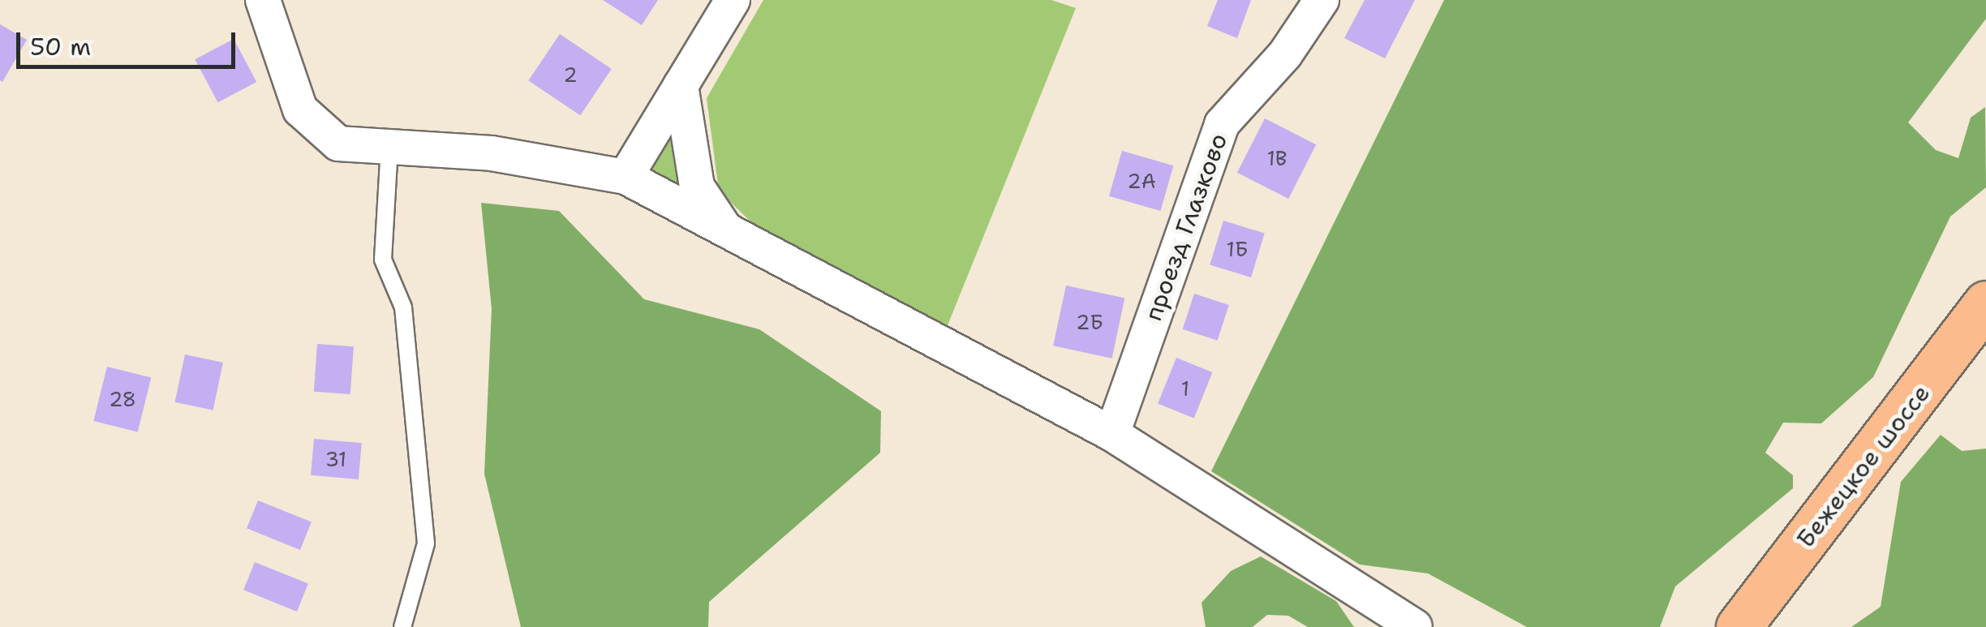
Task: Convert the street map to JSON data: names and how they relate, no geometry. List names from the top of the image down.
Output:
{
  "streets": {
    "main road": ["Бежецкое шоссе"],
    "street": ["проезд Глазково"]
  },
  "house_numbers": [
    "2",
    "1В",
    "2А",
    "1Б",
    "2Б",
    "1",
    "28",
    "31"
  ],
  "scale_bar": "50 m"
}
